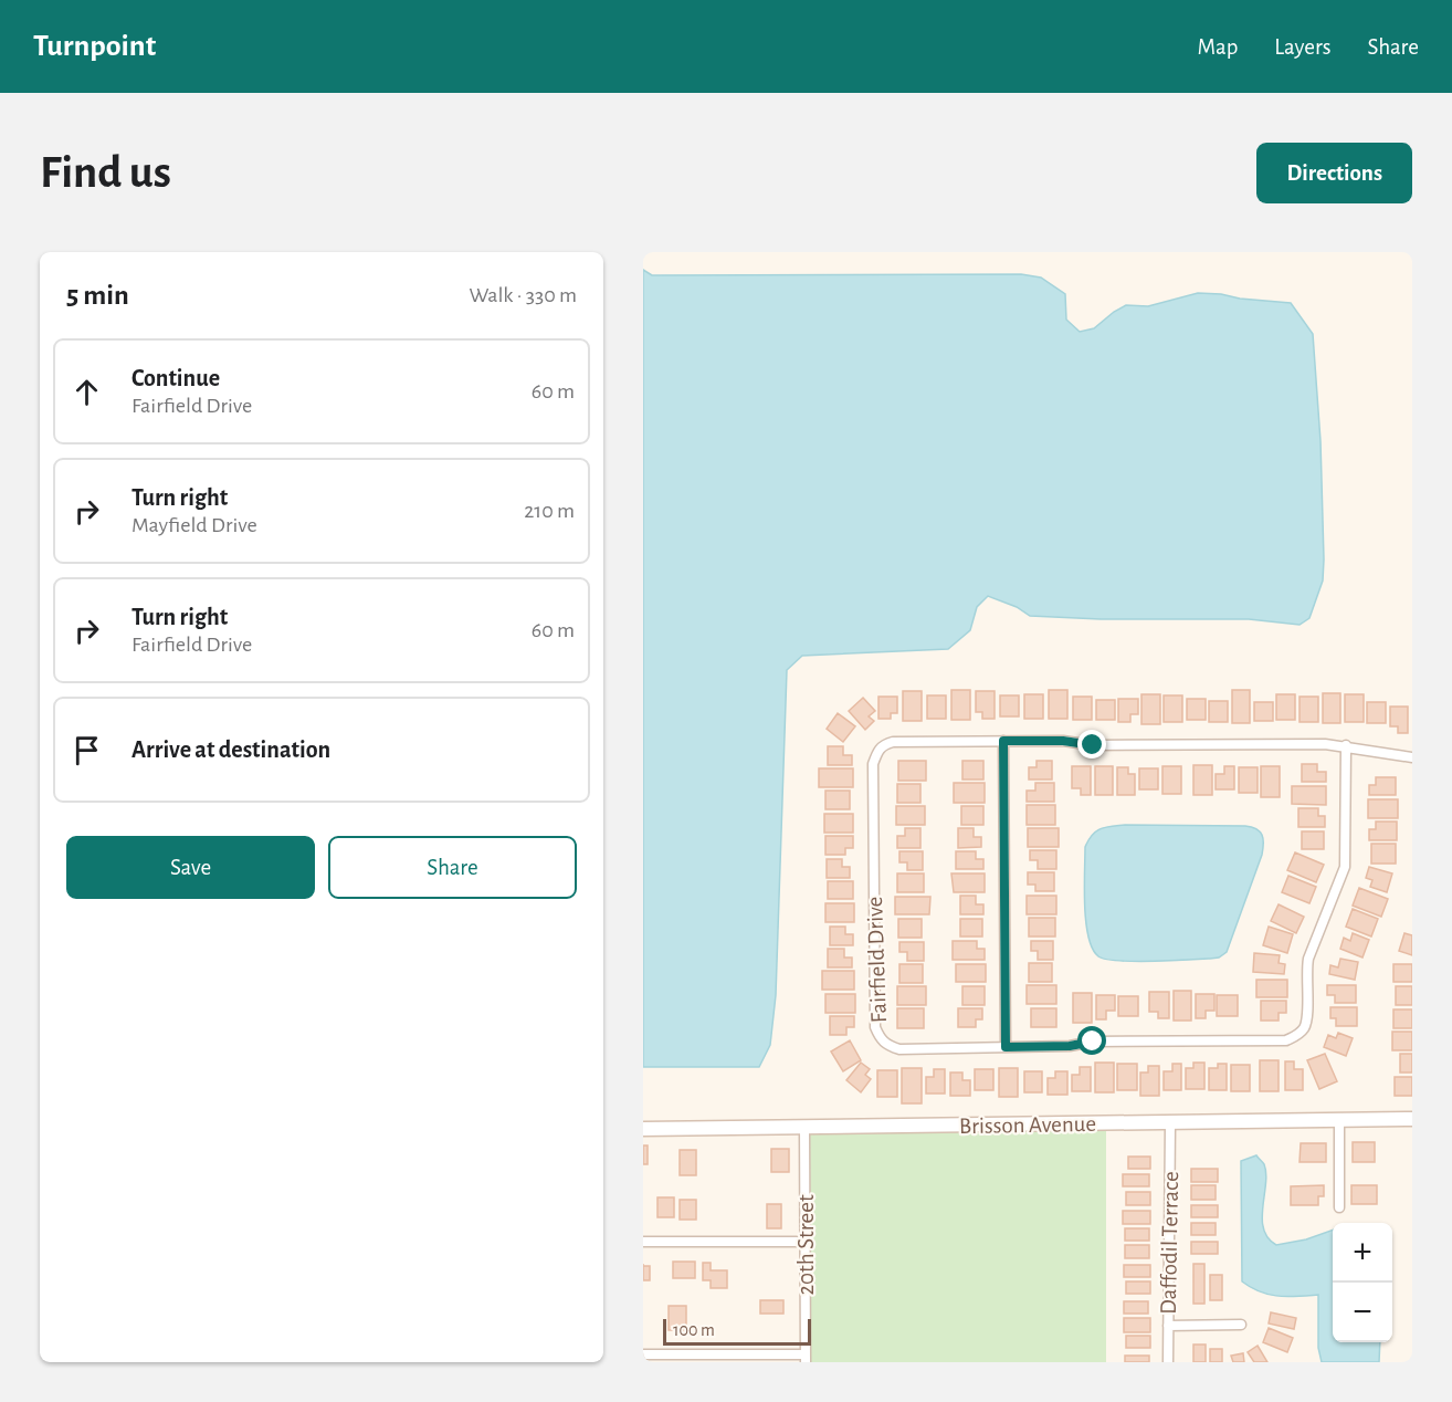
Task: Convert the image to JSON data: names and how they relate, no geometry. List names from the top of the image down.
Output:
{
  "streets": {
    "street": [
      "Fairfield Drive",
      "Brisson Avenue",
      "Daffodil Terrace",
      "20th Street"
    ]
  },
  "crossings": [
    ["Brisson Avenue", "Daffodil Terrace"],
    ["Brisson Avenue", "20th Street"]
  ],
  "scale_bar": "100 m",
  "page": {
    "header": "Turnpoint",
    "nav": ["Map", "Layers", "Share"],
    "buttons": [
      "Directions",
      ["Save", "Share"]
    ],
    "title": "Find us",
    "heading": ["5 min", "Walk · 330 m"],
    "list": [
      ["Continue", "Fairfield Drive", "60 m"],
      ["Turn right", "Mayfield Drive", "210 m"],
      ["Turn right", "Fairfield Drive", "60 m"],
      "Arrive at destination"
    ],
    "map_buttons": ["+", "−"],
    "scale": "100 m"
  }
}
